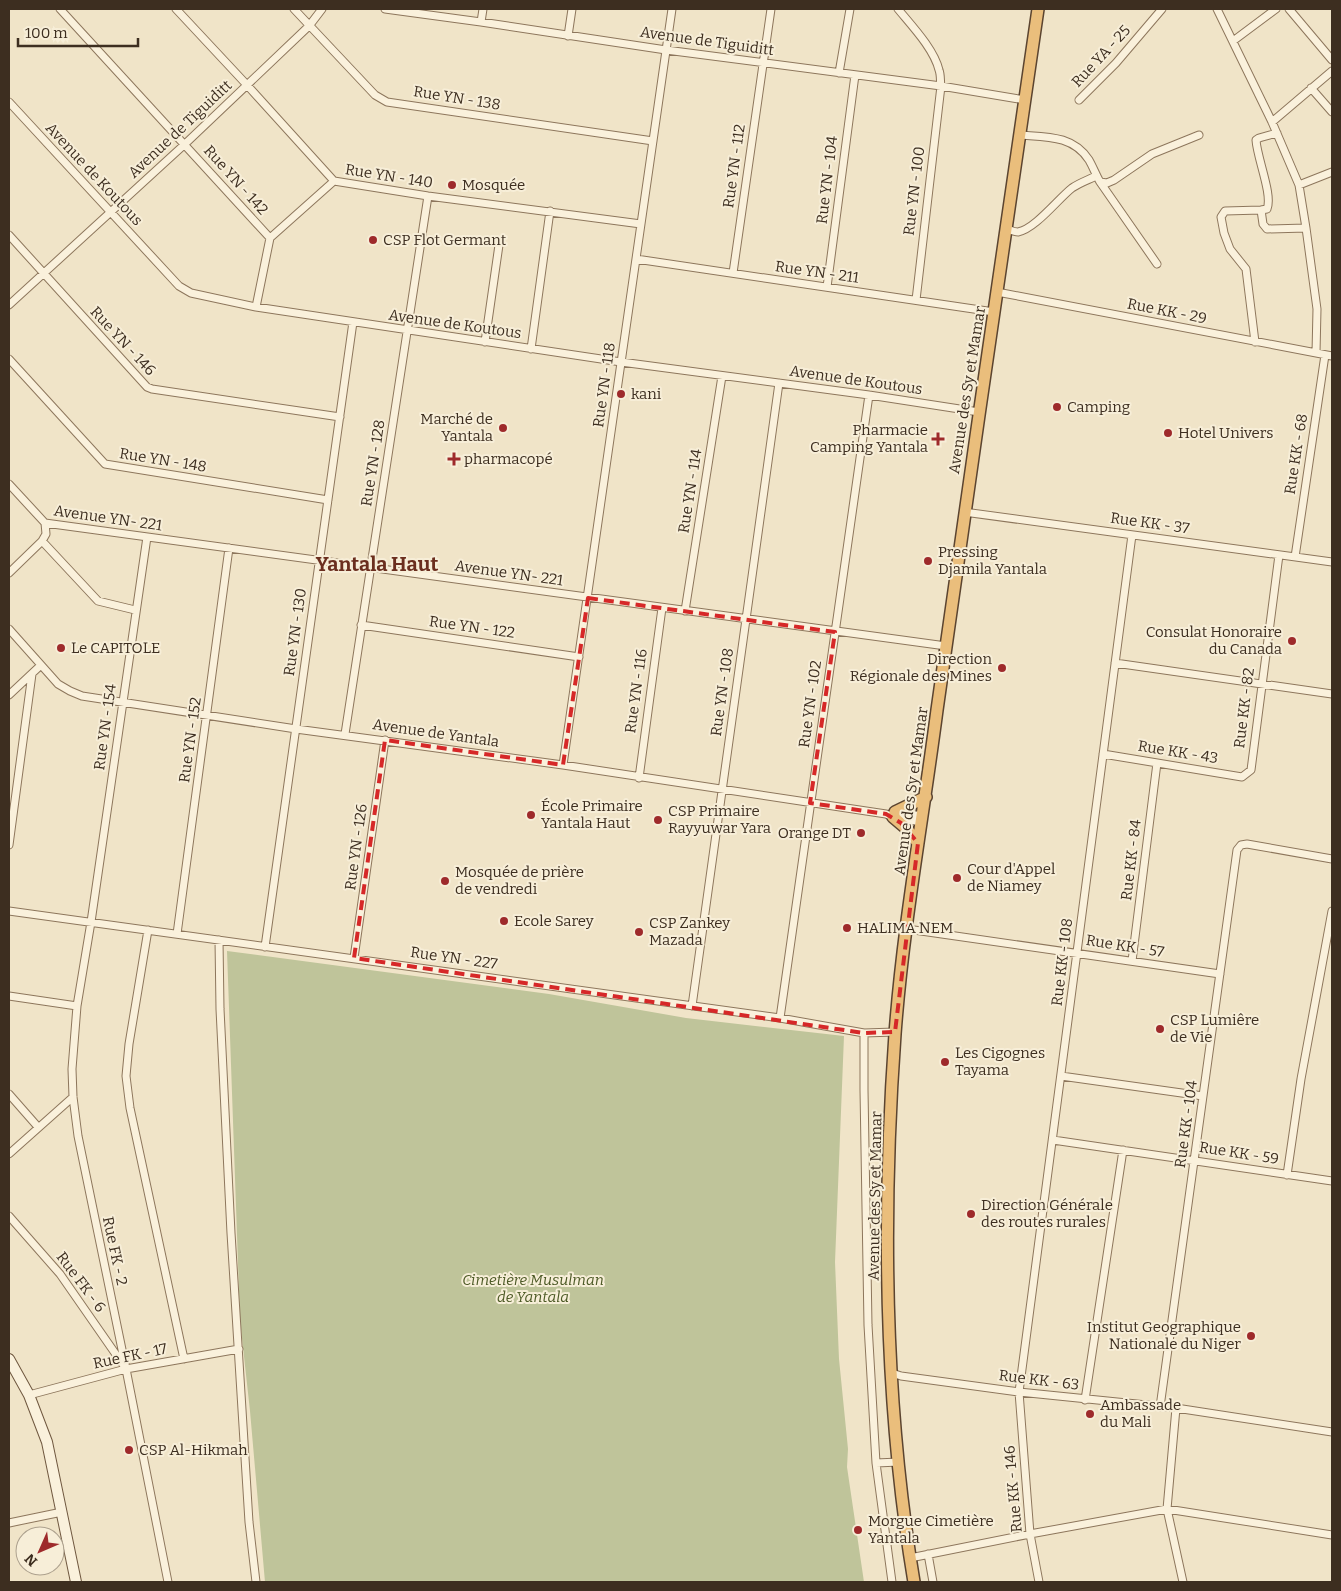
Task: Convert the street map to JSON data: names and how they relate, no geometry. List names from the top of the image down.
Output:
{
  "streets": {
    "highway": ["Avenue des Sy et Mamar"],
    "street": [
      "Avenue de Tiguiditt",
      "Rue YA - 25",
      "Rue YN - 138",
      "Rue YN - 112",
      "Avenue de Koutous",
      "Rue YN - 140",
      "Rue YN - 142",
      "Rue YN - 104",
      "Rue YN - 100",
      "Rue YN - 211",
      "Rue KK - 29",
      "Rue YN - 146",
      "Rue YN - 118",
      "Rue KK - 68",
      "Rue YN - 148",
      "Rue YN - 128",
      "Rue YN - 114",
      "Avenue YN- 221",
      "Rue KK - 37",
      "Rue YN - 122",
      "Rue YN - 130",
      "Rue YN - 116",
      "Rue YN - 108",
      "Rue YN - 102",
      "Rue KK - 82",
      "Rue YN - 154",
      "Avenue de Yantala",
      "Rue YN - 152",
      "Rue KK - 43",
      "Rue YN - 126",
      "Rue KK - 84",
      "Rue KK - 57",
      "Rue YN - 227",
      "Rue KK - 108",
      "Rue KK - 104",
      "Rue KK - 59",
      "Rue FK - 2",
      "Rue FK - 6",
      "Rue FK - 17",
      "Rue KK - 63",
      "Rue KK - 146"
    ]
  },
  "crossings": [
    ["Avenue de Tiguiditt", "Rue YN - 138"],
    ["Avenue de Tiguiditt", "Rue YN - 112"],
    ["Avenue de Tiguiditt", "Avenue de Koutous"],
    ["Avenue de Tiguiditt", "Rue YN - 140"],
    ["Avenue de Tiguiditt", "Rue YN - 142"],
    ["Avenue de Tiguiditt", "Rue YN - 104"],
    ["Avenue de Tiguiditt", "Rue YN - 100"],
    ["Avenue de Tiguiditt", "Rue YN - 146"],
    ["Avenue de Tiguiditt", "Rue YN - 118"],
    ["Avenue de Tiguiditt", "Avenue des Sy et Mamar"],
    ["Rue YN - 138", "Rue YN - 118"],
    ["Rue YN - 112", "Rue YN - 211"],
    ["Avenue de Koutous", "Rue YN - 118"],
    ["Avenue de Koutous", "Avenue des Sy et Mamar"],
    ["Avenue de Koutous", "Rue YN - 128"],
    ["Avenue de Koutous", "Rue YN - 114"],
    ["Avenue de Koutous", "Rue YN - 130"],
    ["Avenue de Koutous", "Rue YN - 108"],
    ["Avenue de Koutous", "Rue YN - 102"],
    ["Rue YN - 140", "Rue YN - 118"],
    ["Rue YN - 140", "Rue YN - 128"],
    ["Rue YN - 104", "Rue YN - 211"],
    ["Rue YN - 100", "Rue YN - 211"],
    ["Rue YN - 211", "Rue YN - 118"],
    ["Rue YN - 211", "Avenue des Sy et Mamar"],
    ["Rue KK - 29", "Avenue des Sy et Mamar"],
    ["Rue KK - 29", "Rue KK - 68"],
    ["Rue YN - 146", "Rue YN - 130"],
    ["Rue YN - 118", "Avenue YN- 221"],
    ["Rue YN - 118", "Rue YN - 122"],
    ["Rue YN - 118", "Avenue de Yantala"],
    ["Avenue des Sy et Mamar", "Avenue YN- 221"],
    ["Avenue des Sy et Mamar", "Rue KK - 37"],
    ["Avenue des Sy et Mamar", "Avenue de Yantala"],
    ["Avenue des Sy et Mamar", "Rue KK - 57"],
    ["Avenue des Sy et Mamar", "Rue YN - 227"],
    ["Avenue des Sy et Mamar", "Rue KK - 63"],
    ["Rue KK - 68", "Rue KK - 37"],
    ["Rue YN - 148", "Rue YN - 130"],
    ["Rue YN - 128", "Avenue YN- 221"],
    ["Rue YN - 128", "Rue YN - 122"],
    ["Rue YN - 128", "Avenue de Yantala"],
    ["Rue YN - 114", "Avenue YN- 221"],
    ["Avenue YN- 221", "Rue YN - 130"],
    ["Avenue YN- 221", "Rue YN - 116"],
    ["Avenue YN- 221", "Rue YN - 108"],
    ["Avenue YN- 221", "Rue YN - 102"],
    ["Avenue YN- 221", "Rue YN - 154"],
    ["Avenue YN- 221", "Rue YN - 152"],
    ["Rue KK - 37", "Rue KK - 82"],
    ["Rue KK - 37", "Rue KK - 108"],
    ["Rue YN - 130", "Avenue de Yantala"],
    ["Rue YN - 130", "Rue YN - 227"],
    ["Rue YN - 116", "Avenue de Yantala"],
    ["Rue YN - 108", "Avenue de Yantala"],
    ["Rue YN - 108", "Rue YN - 227"],
    ["Rue YN - 102", "Avenue de Yantala"],
    ["Rue YN - 102", "Rue YN - 227"],
    ["Rue KK - 82", "Rue KK - 43"],
    ["Rue YN - 154", "Avenue de Yantala"],
    ["Rue YN - 154", "Rue YN - 227"],
    ["Rue YN - 154", "Rue FK - 2"],
    ["Avenue de Yantala", "Rue YN - 152"],
    ["Avenue de Yantala", "Rue YN - 126"],
    ["Rue YN - 152", "Rue YN - 227"],
    ["Rue KK - 43", "Rue KK - 84"],
    ["Rue KK - 43", "Rue KK - 108"],
    ["Rue YN - 126", "Rue YN - 227"],
    ["Rue KK - 84", "Rue KK - 57"],
    ["Rue KK - 57", "Rue KK - 108"],
    ["Rue KK - 57", "Rue KK - 104"],
    ["Rue YN - 227", "Rue FK - 2"],
    ["Rue KK - 108", "Rue KK - 59"],
    ["Rue KK - 108", "Rue KK - 63"],
    ["Rue KK - 108", "Rue KK - 146"],
    ["Rue KK - 104", "Rue KK - 59"],
    ["Rue KK - 104", "Rue KK - 63"],
    ["Rue FK - 2", "Rue FK - 6"],
    ["Rue FK - 2", "Rue FK - 17"],
    ["Rue FK - 6", "Rue FK - 17"],
    ["Rue KK - 63", "Rue KK - 146"]
  ],
  "districts": ["Yantala Haut"],
  "parks": ["Cimetière Musulman de Yantala"],
  "places": {
    "other": [
      "Mosquée",
      "CSP Flot Germant",
      "kani",
      "Camping",
      "Marché de Yantala",
      "Hotel Univers",
      "Pressing Djamila Yantala",
      "Consulat Honoraire du Canada",
      "Le CAPITOLE",
      "Direction Régionale des Mines",
      "École Primaire Yantala Haut",
      "CSP Primaire Rayyuwar Yara",
      "Orange DT",
      "Cour d'Appel de Niamey",
      "Mosquée de prière de vendredi",
      "Ecole Sarey",
      "HALIMA NEM",
      "CSP Zankey Mazada",
      "CSP Lumiêre de Vie",
      "Les Cigognes Tayama",
      "Direction Générale des routes rurales",
      "Institut Geographique Nationale du Niger",
      "Ambassade du Mali",
      "CSP Al-Hikmah",
      "Morgue Cimetière Yantala"
    ],
    "health": ["Pharmacie Camping Yantala", "pharmacopé"]
  },
  "scale_bar": "100 m",
  "north": "bottom left"
}
